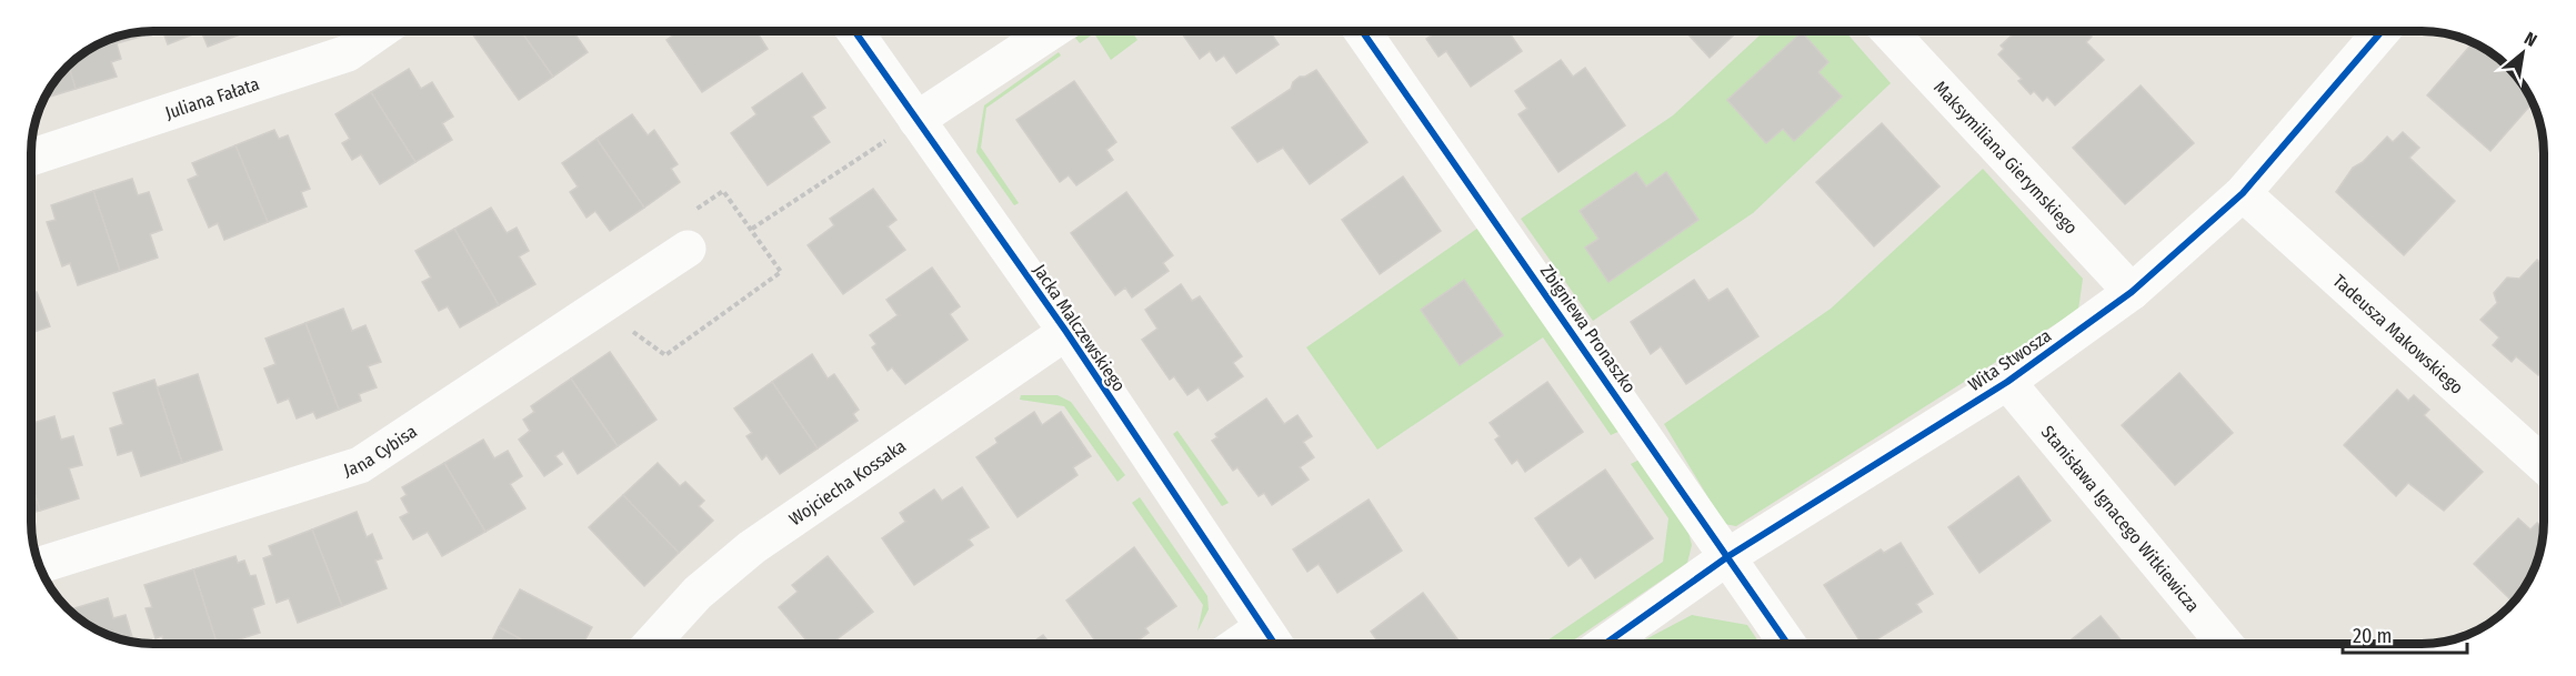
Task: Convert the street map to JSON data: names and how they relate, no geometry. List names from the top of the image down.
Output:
{
  "streets": {
    "street": [
      "Juliana Fałata",
      "Maksymiliana Gierymskiego",
      "Jacka Malczewskiego",
      "Zbigniewa Pronaszko",
      "Tadeusza Makowskiego",
      "Wita Stwosza",
      "Jana Cybisa",
      "Wojciecha Kossaka",
      "Stanisława Ignacego Witkiewicza"
    ]
  },
  "crossings": [
    ["Maksymiliana Gierymskiego", "Wita Stwosza"],
    ["Jacka Malczewskiego", "Wojciecha Kossaka"],
    ["Zbigniewa Pronaszko", "Wita Stwosza"],
    ["Tadeusza Makowskiego", "Wita Stwosza"],
    ["Wita Stwosza", "Stanisława Ignacego Witkiewicza"]
  ],
  "scale_bar": "20 m",
  "north": "top right"
}
